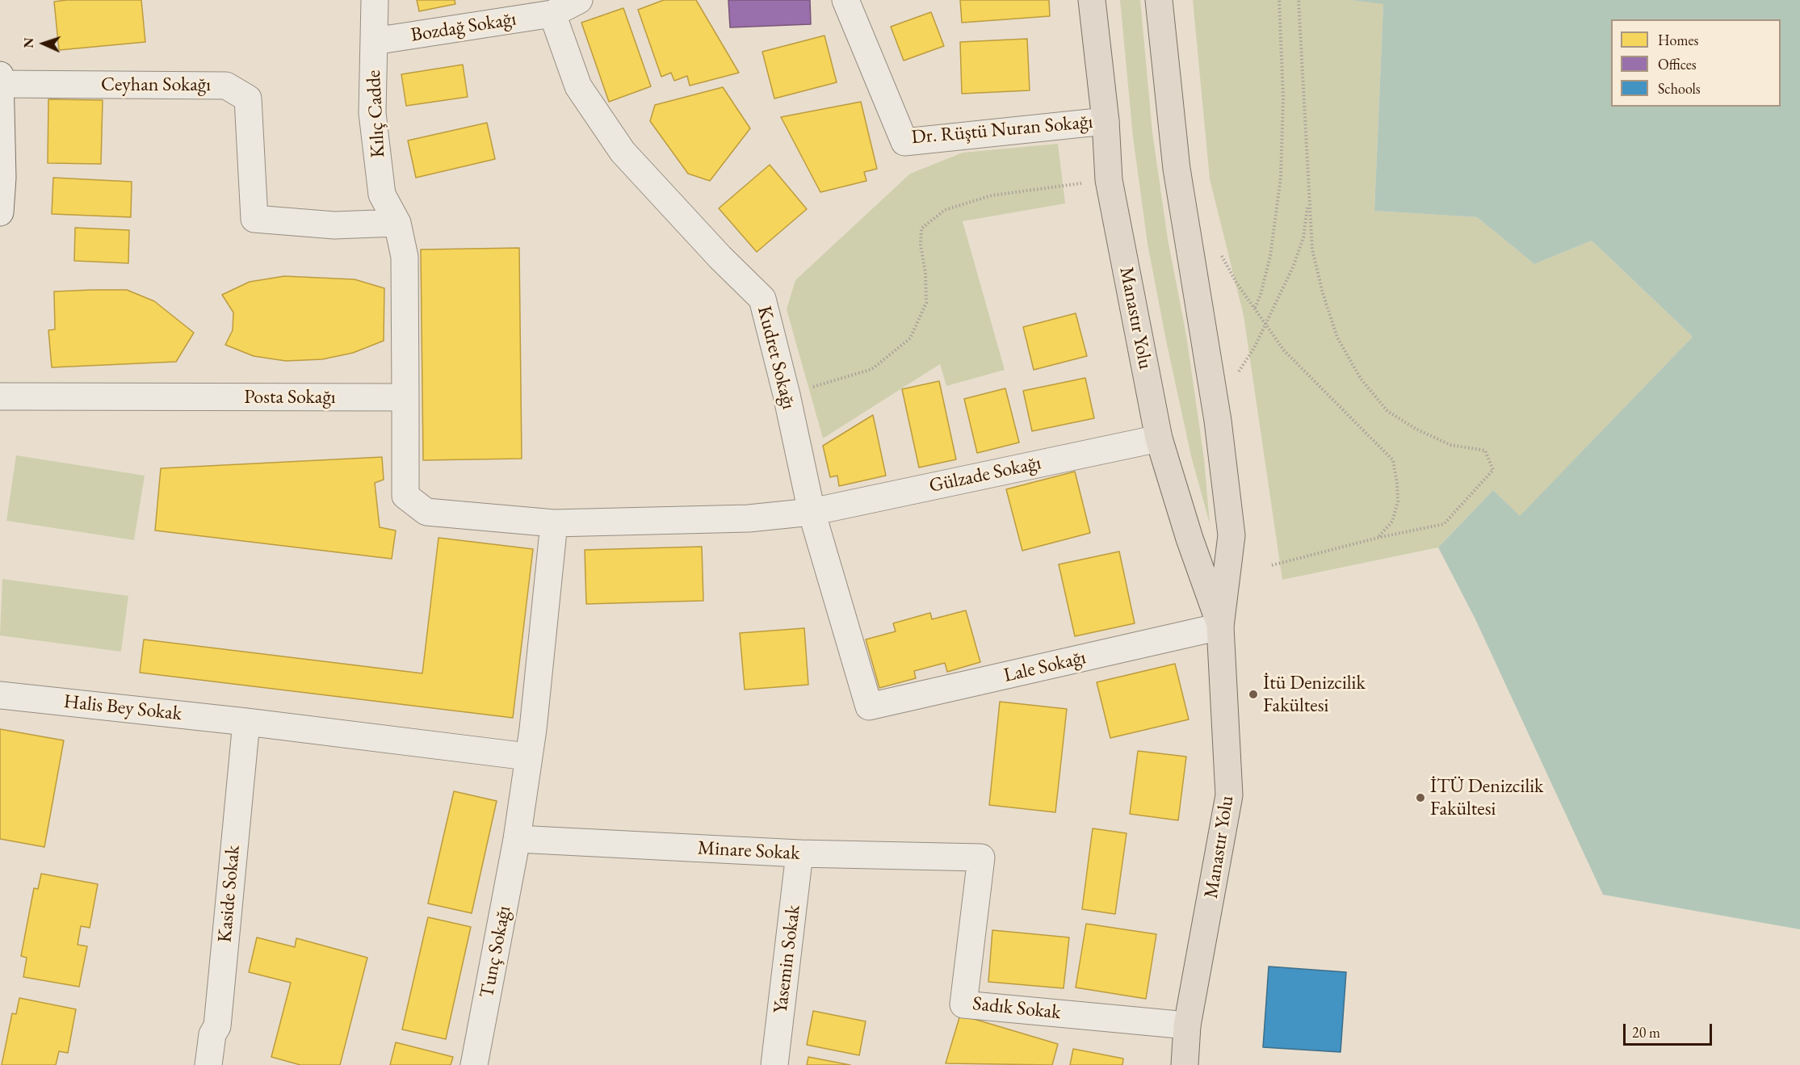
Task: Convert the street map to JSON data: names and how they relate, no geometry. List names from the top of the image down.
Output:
{
  "streets": {
    "main road": ["Manastır Yolu"],
    "street": [
      "Bozdağ Sokağı",
      "Ceyhan Sokağı",
      "Kılıç Cadde",
      "Dr. Rüştü Nuran Sokağı",
      "Kudret Sokağı",
      "Posta Sokağı",
      "Gülzade Sokağı",
      "Lale Sokağı",
      "Halis Bey Sokak",
      "Minare Sokak",
      "Kaside Sokak",
      "Tunç Sokağı",
      "Yasemin Sokak",
      "Sadık Sokak"
    ]
  },
  "crossings": [
    ["Bozdağ Sokağı", "Kılıç Cadde"],
    ["Bozdağ Sokağı", "Kudret Sokağı"],
    ["Ceyhan Sokağı", "Kılıç Cadde"],
    ["Dr. Rüştü Nuran Sokağı", "Manastır Yolu"],
    ["Manastır Yolu", "Gülzade Sokağı"],
    ["Manastır Yolu", "Lale Sokağı"],
    ["Manastır Yolu", "Sadık Sokak"],
    ["Kudret Sokağı", "Gülzade Sokağı"],
    ["Kudret Sokağı", "Lale Sokağı"],
    ["Posta Sokağı", "Gülzade Sokağı"],
    ["Gülzade Sokağı", "Tunç Sokağı"],
    ["Halis Bey Sokak", "Kaside Sokak"],
    ["Halis Bey Sokak", "Tunç Sokağı"],
    ["Minare Sokak", "Tunç Sokağı"],
    ["Minare Sokak", "Yasemin Sokak"],
    ["Minare Sokak", "Sadık Sokak"]
  ],
  "places": ["İtü Denizcilik Fakültesi", "İTÜ Denizcilik Fakültesi"],
  "legend": ["Homes", "Offices", "Schools"],
  "scale_bar": "20 m",
  "north": "left"
}
